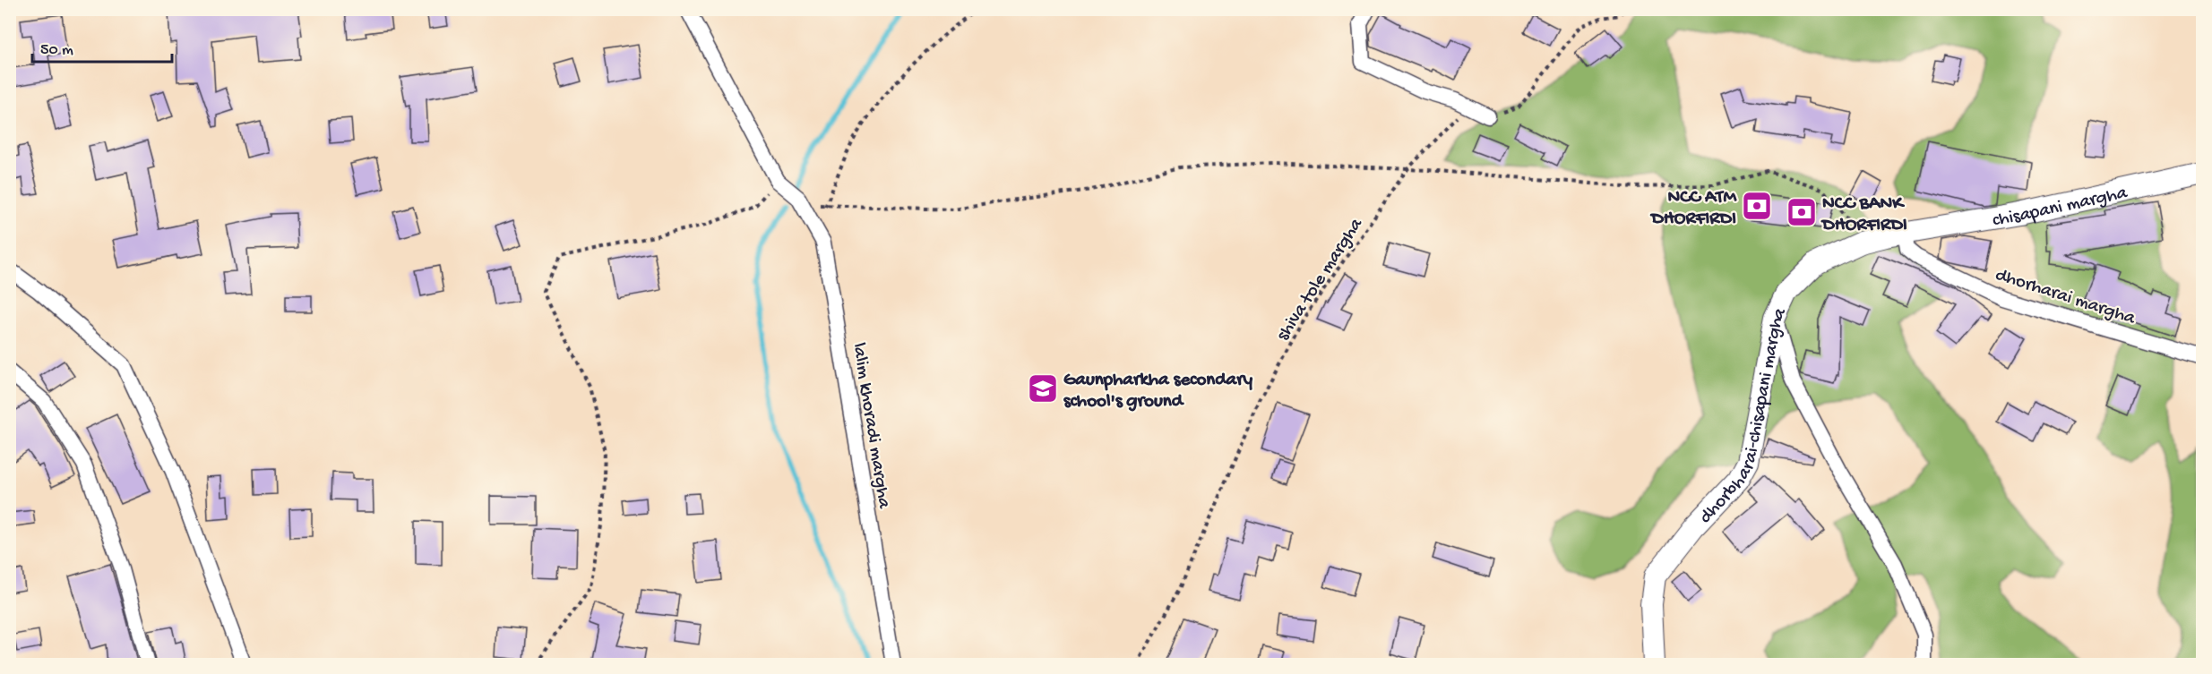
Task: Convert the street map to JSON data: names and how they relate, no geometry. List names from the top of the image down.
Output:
{
  "streets": {
    "street": [
      "chisapani margha",
      "dhorharai margha",
      "dhorbharai-chisapani margha",
      "lalim khoradi margha"
    ],
    "path": ["shiva tole margha"]
  },
  "crossings": [
    ["chisapani margha", "dhorharai margha"],
    ["chisapani margha", "dhorbharai-chisapani margha"],
    ["dhorharai margha", "dhorbharai-chisapani margha"]
  ],
  "places": {
    "bank": ["NCC ATM DHORFIRDI", "NCC BANK DHORFIRDI"],
    "school or university": ["Gaunpharkha secondary school's ground"]
  },
  "scale_bar": "50 m"
}
